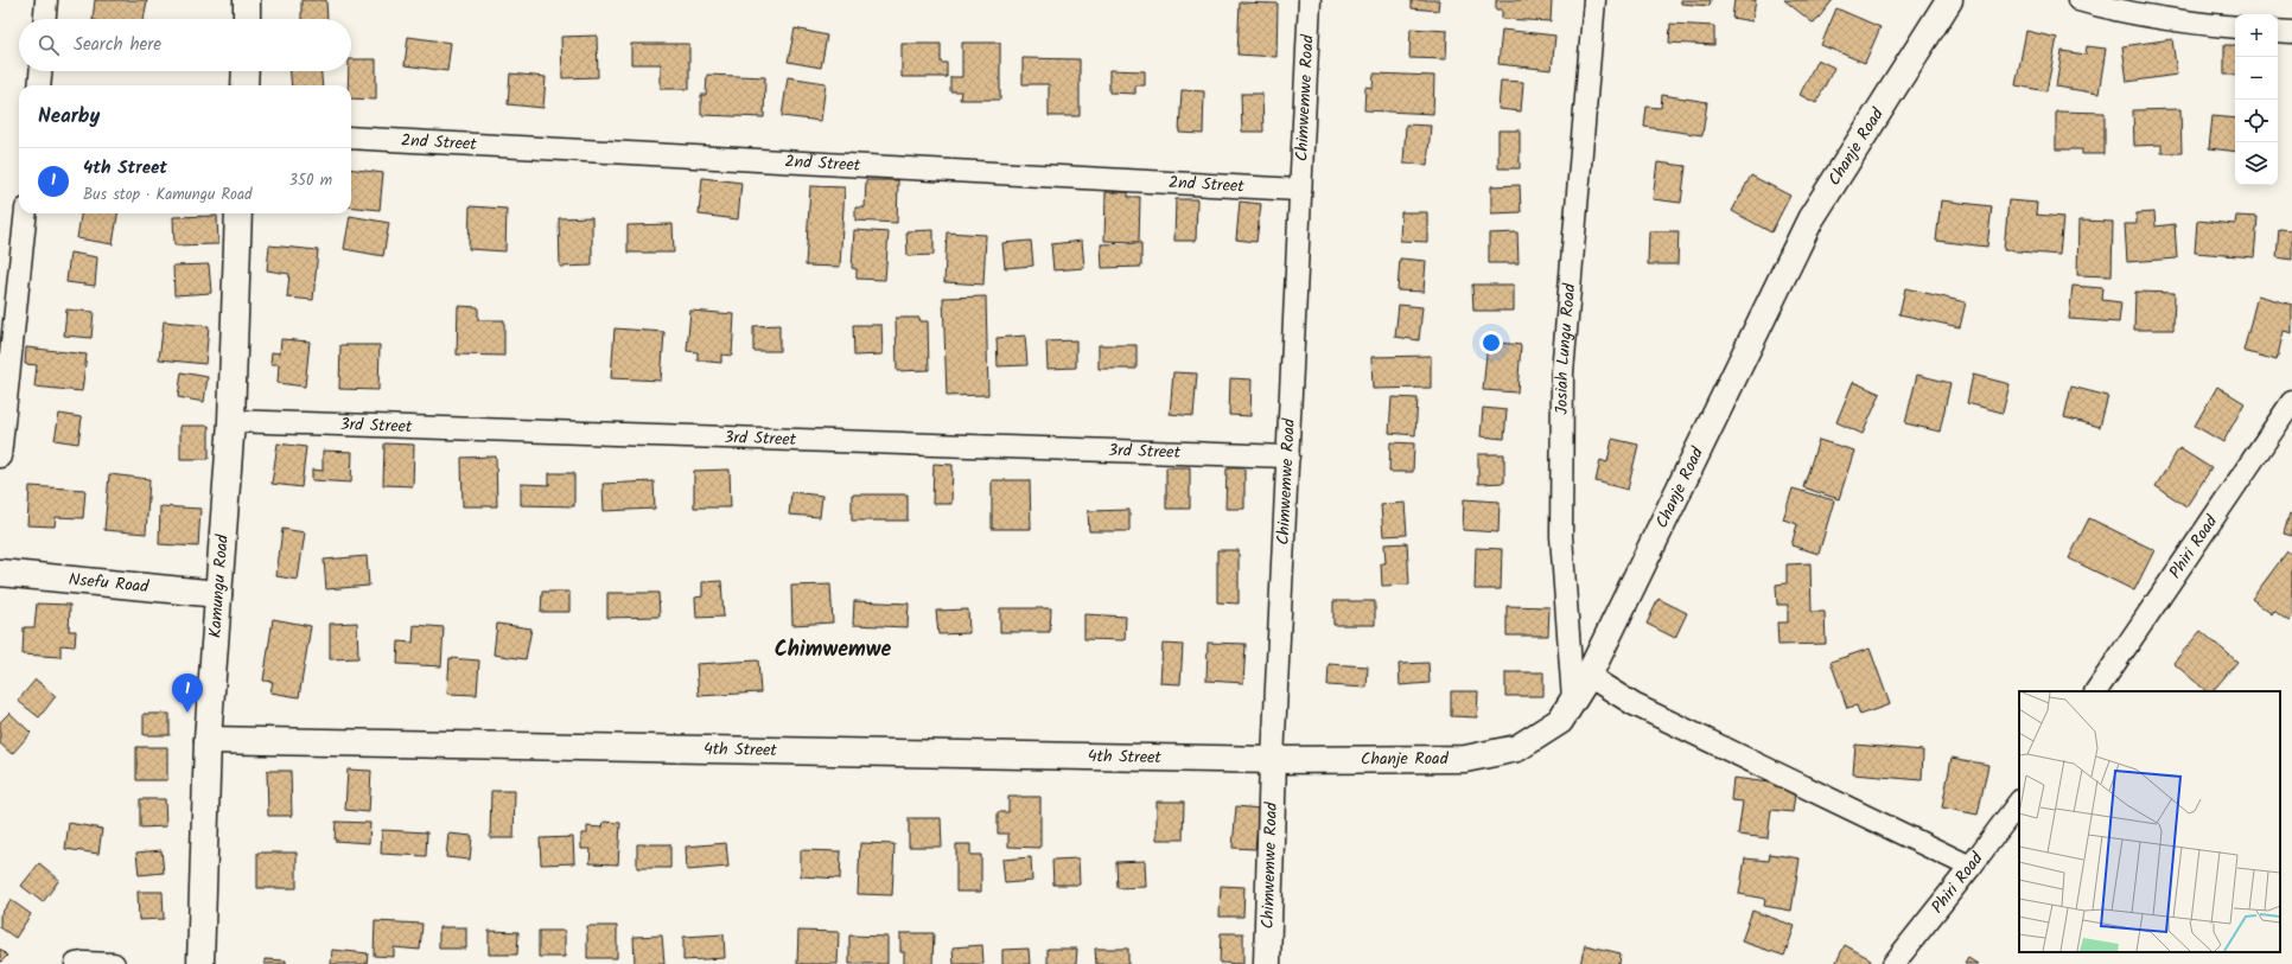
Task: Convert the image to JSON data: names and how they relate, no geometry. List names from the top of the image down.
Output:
{
  "streets": {
    "street": [
      "Chimwemwe Road",
      "2nd Street",
      "Chanje Road",
      "Josiah Lungu Road",
      "3rd Street",
      "Phiri Road",
      "Nsefu Road",
      "Kamungu Road",
      "4th Street"
    ]
  },
  "crossings": [
    ["Chimwemwe Road", "2nd Street"],
    ["Chimwemwe Road", "Chanje Road"],
    ["Chimwemwe Road", "3rd Street"],
    ["Chimwemwe Road", "4th Street"],
    ["Chanje Road", "Josiah Lungu Road"],
    ["Chanje Road", "4th Street"],
    ["3rd Street", "Kamungu Road"],
    ["Nsefu Road", "Kamungu Road"],
    ["Kamungu Road", "4th Street"]
  ],
  "districts": ["Chimwemwe"],
  "page": {
    "map_buttons": ["+", "−"],
    "search": "Search here",
    "heading": "Nearby",
    "list": [
      {
        "mark": "1",
        "name": "4th Street",
        "note": "Bus stop · Kamungu Road",
        "value": "350 m"
      }
    ],
    "pins": "1"
  }
}
